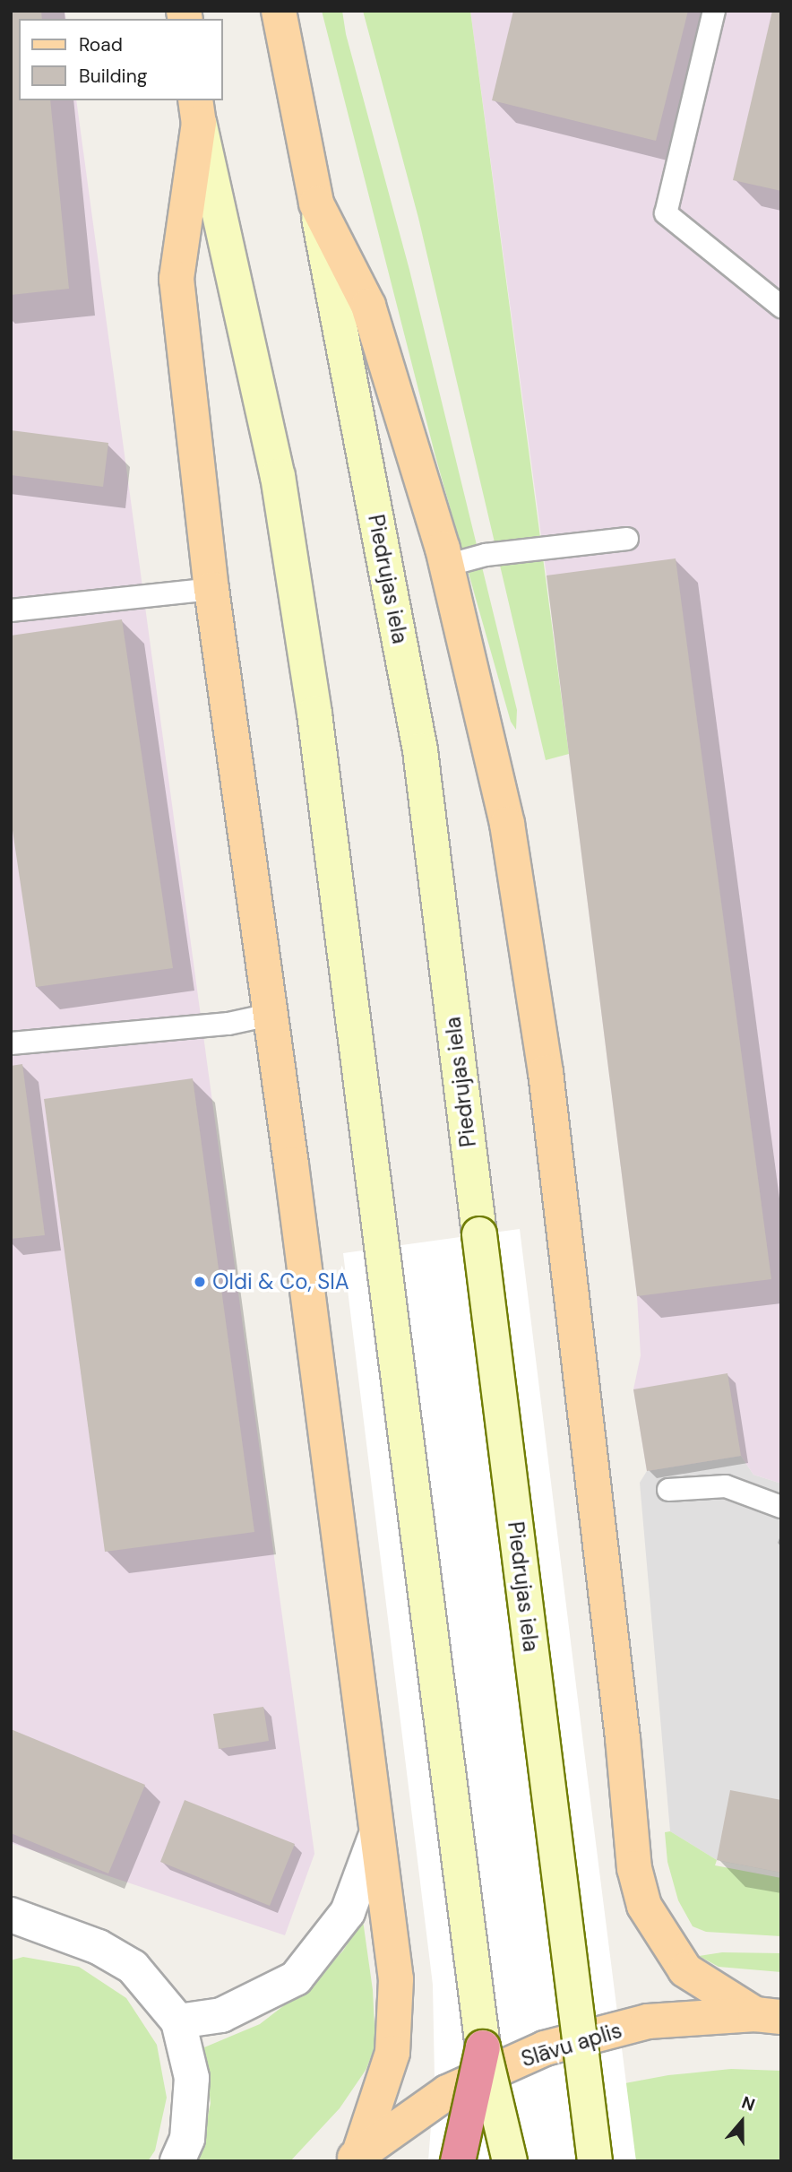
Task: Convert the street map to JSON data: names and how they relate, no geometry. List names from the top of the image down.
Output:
{
  "streets": {
    "main road": ["Piedrujas iela", "Slāvu aplis"]
  },
  "places": ["Oldi & Co, SIA"],
  "legend": ["Road", "Building"],
  "north": "top"
}
